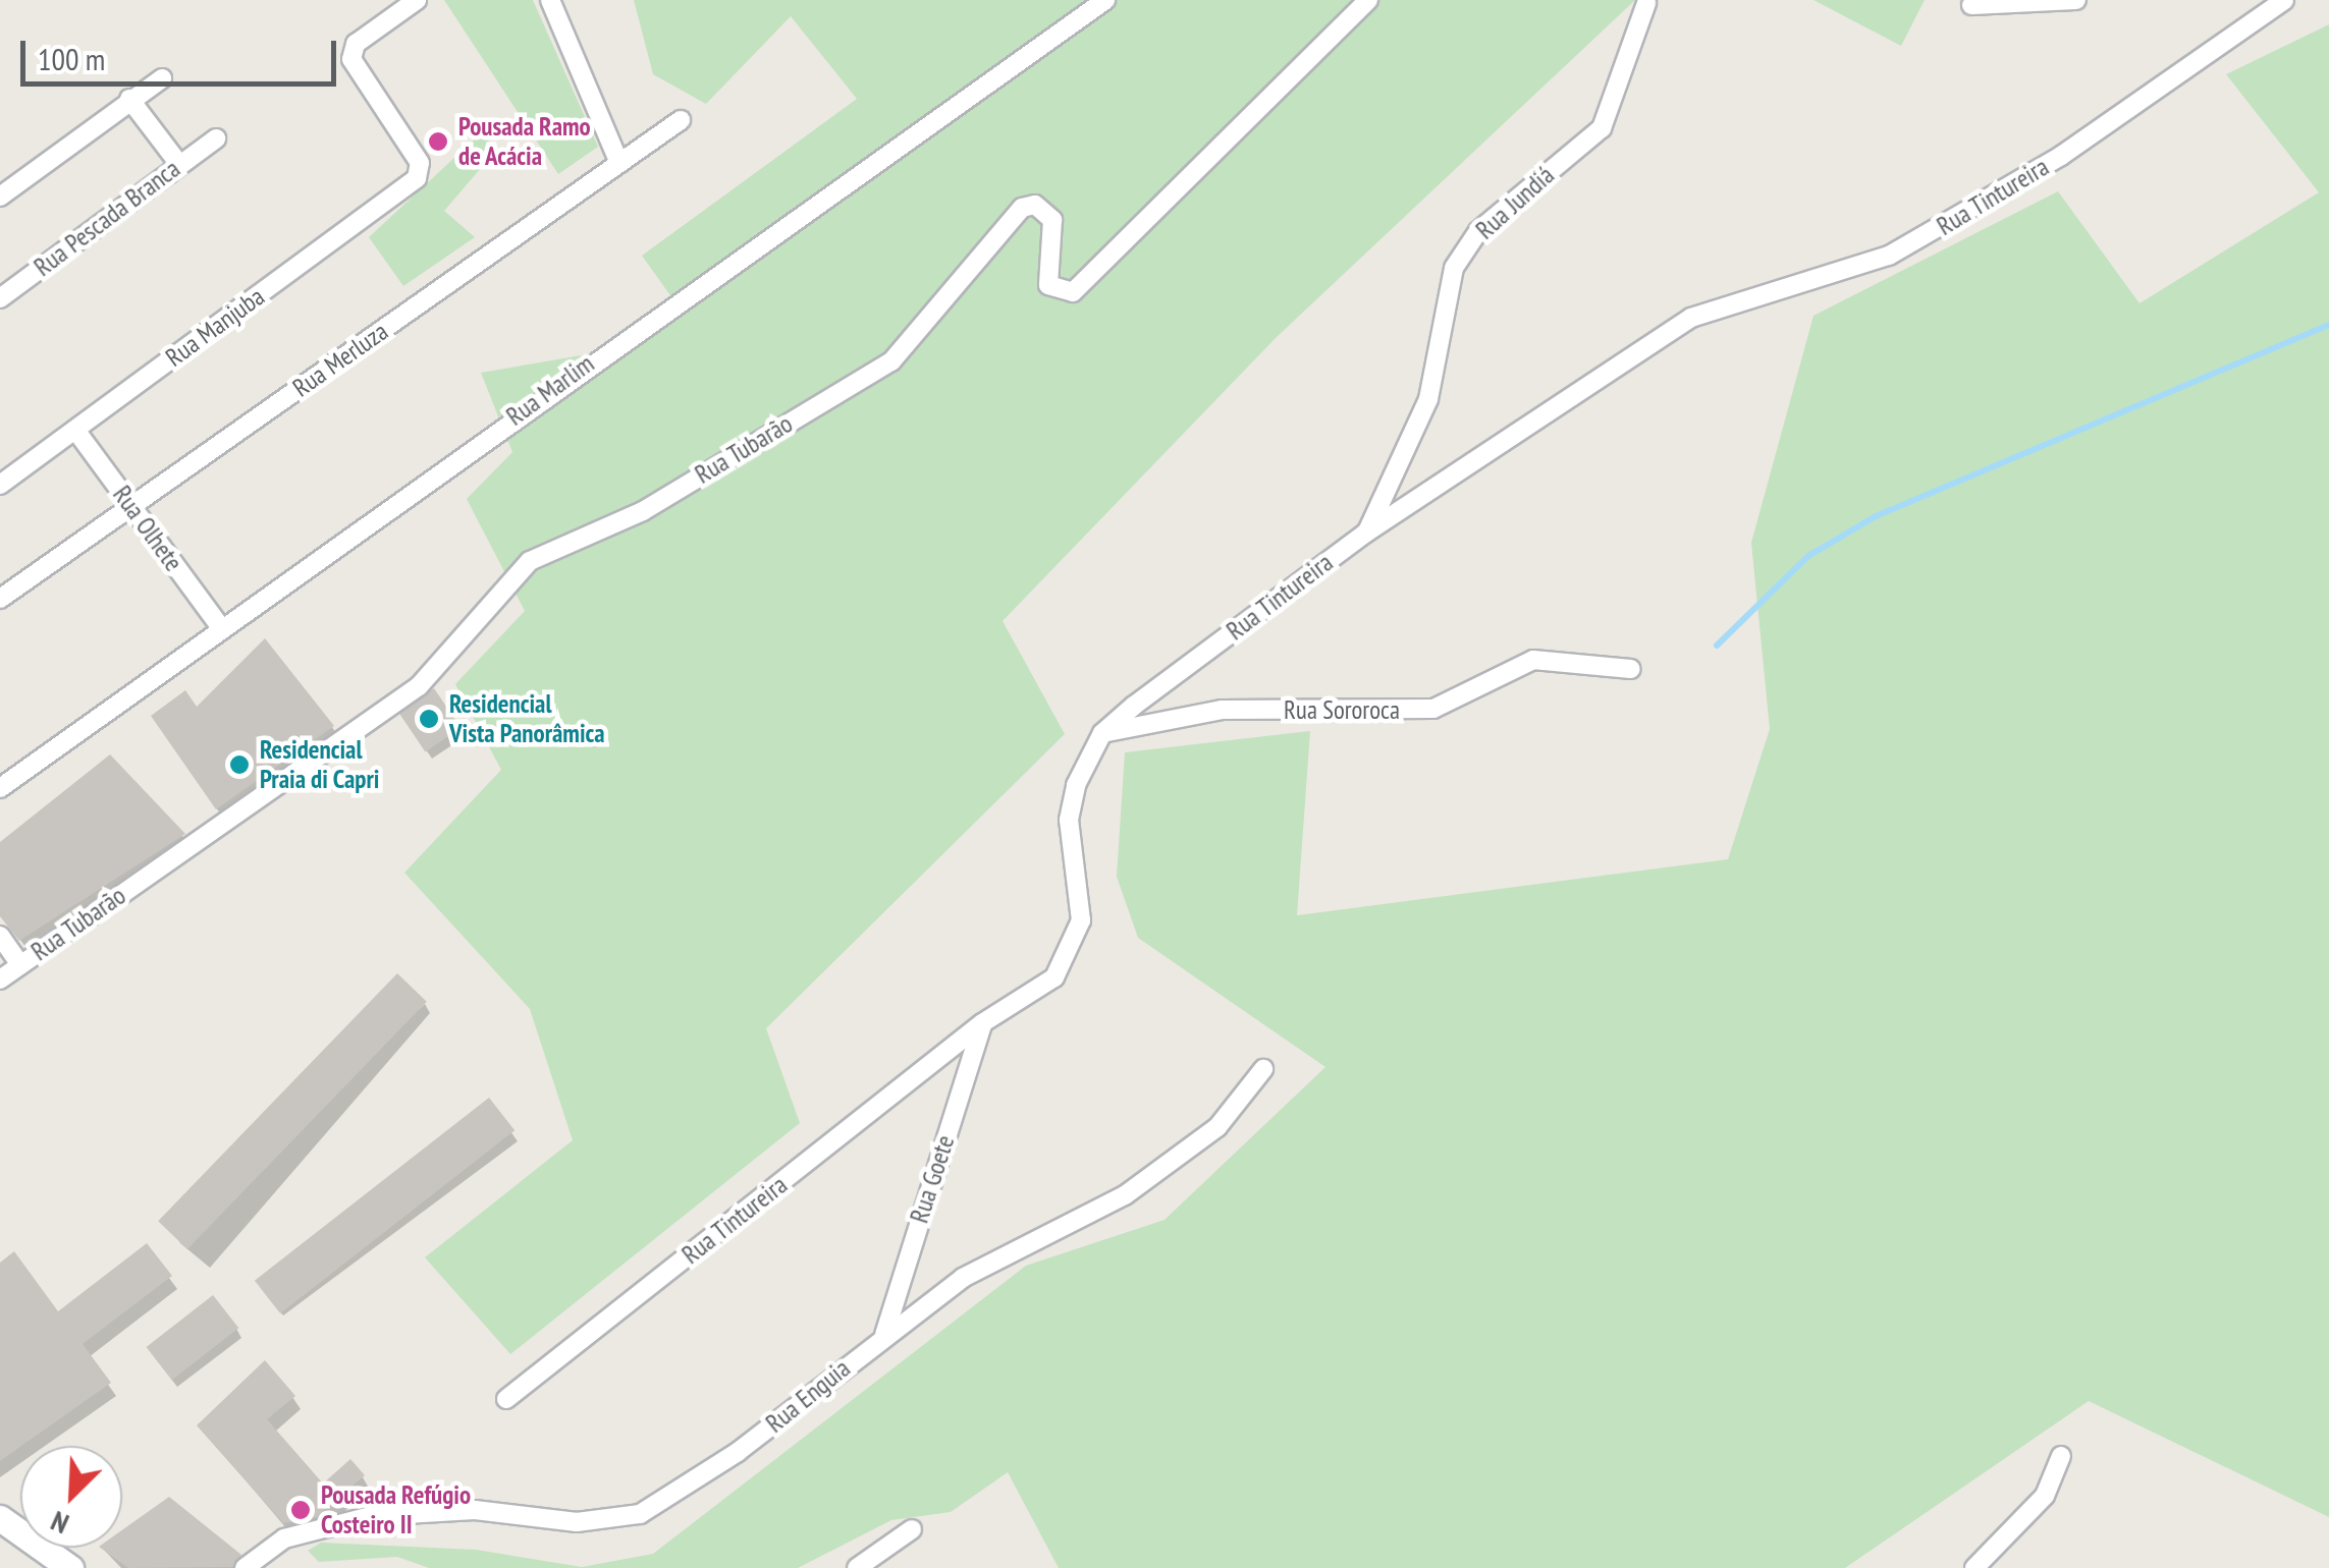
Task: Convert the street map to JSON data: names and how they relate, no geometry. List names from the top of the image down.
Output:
{
  "streets": {
    "street": [
      "Rua Tintureira",
      "Rua Jundiá",
      "Rua Pescada Branca",
      "Rua Manjuba",
      "Rua Merluza",
      "Rua Marlim",
      "Rua Tubarão",
      "Rua Olhete",
      "Rua Sororoca",
      "Rua Goete",
      "Rua Enguia"
    ]
  },
  "crossings": [
    ["Rua Tintureira", "Rua Jundiá"],
    ["Rua Tintureira", "Rua Sororoca"],
    ["Rua Tintureira", "Rua Goete"],
    ["Rua Manjuba", "Rua Olhete"],
    ["Rua Merluza", "Rua Olhete"],
    ["Rua Marlim", "Rua Olhete"],
    ["Rua Goete", "Rua Enguia"]
  ],
  "places": [
    "Pousada Ramo de Acácia",
    "Residencial Vista Panorâmica",
    "Residencial Praia di Capri",
    "Pousada Refúgio Costeiro II"
  ],
  "scale_bar": "100 m",
  "north": "bottom left"
}
